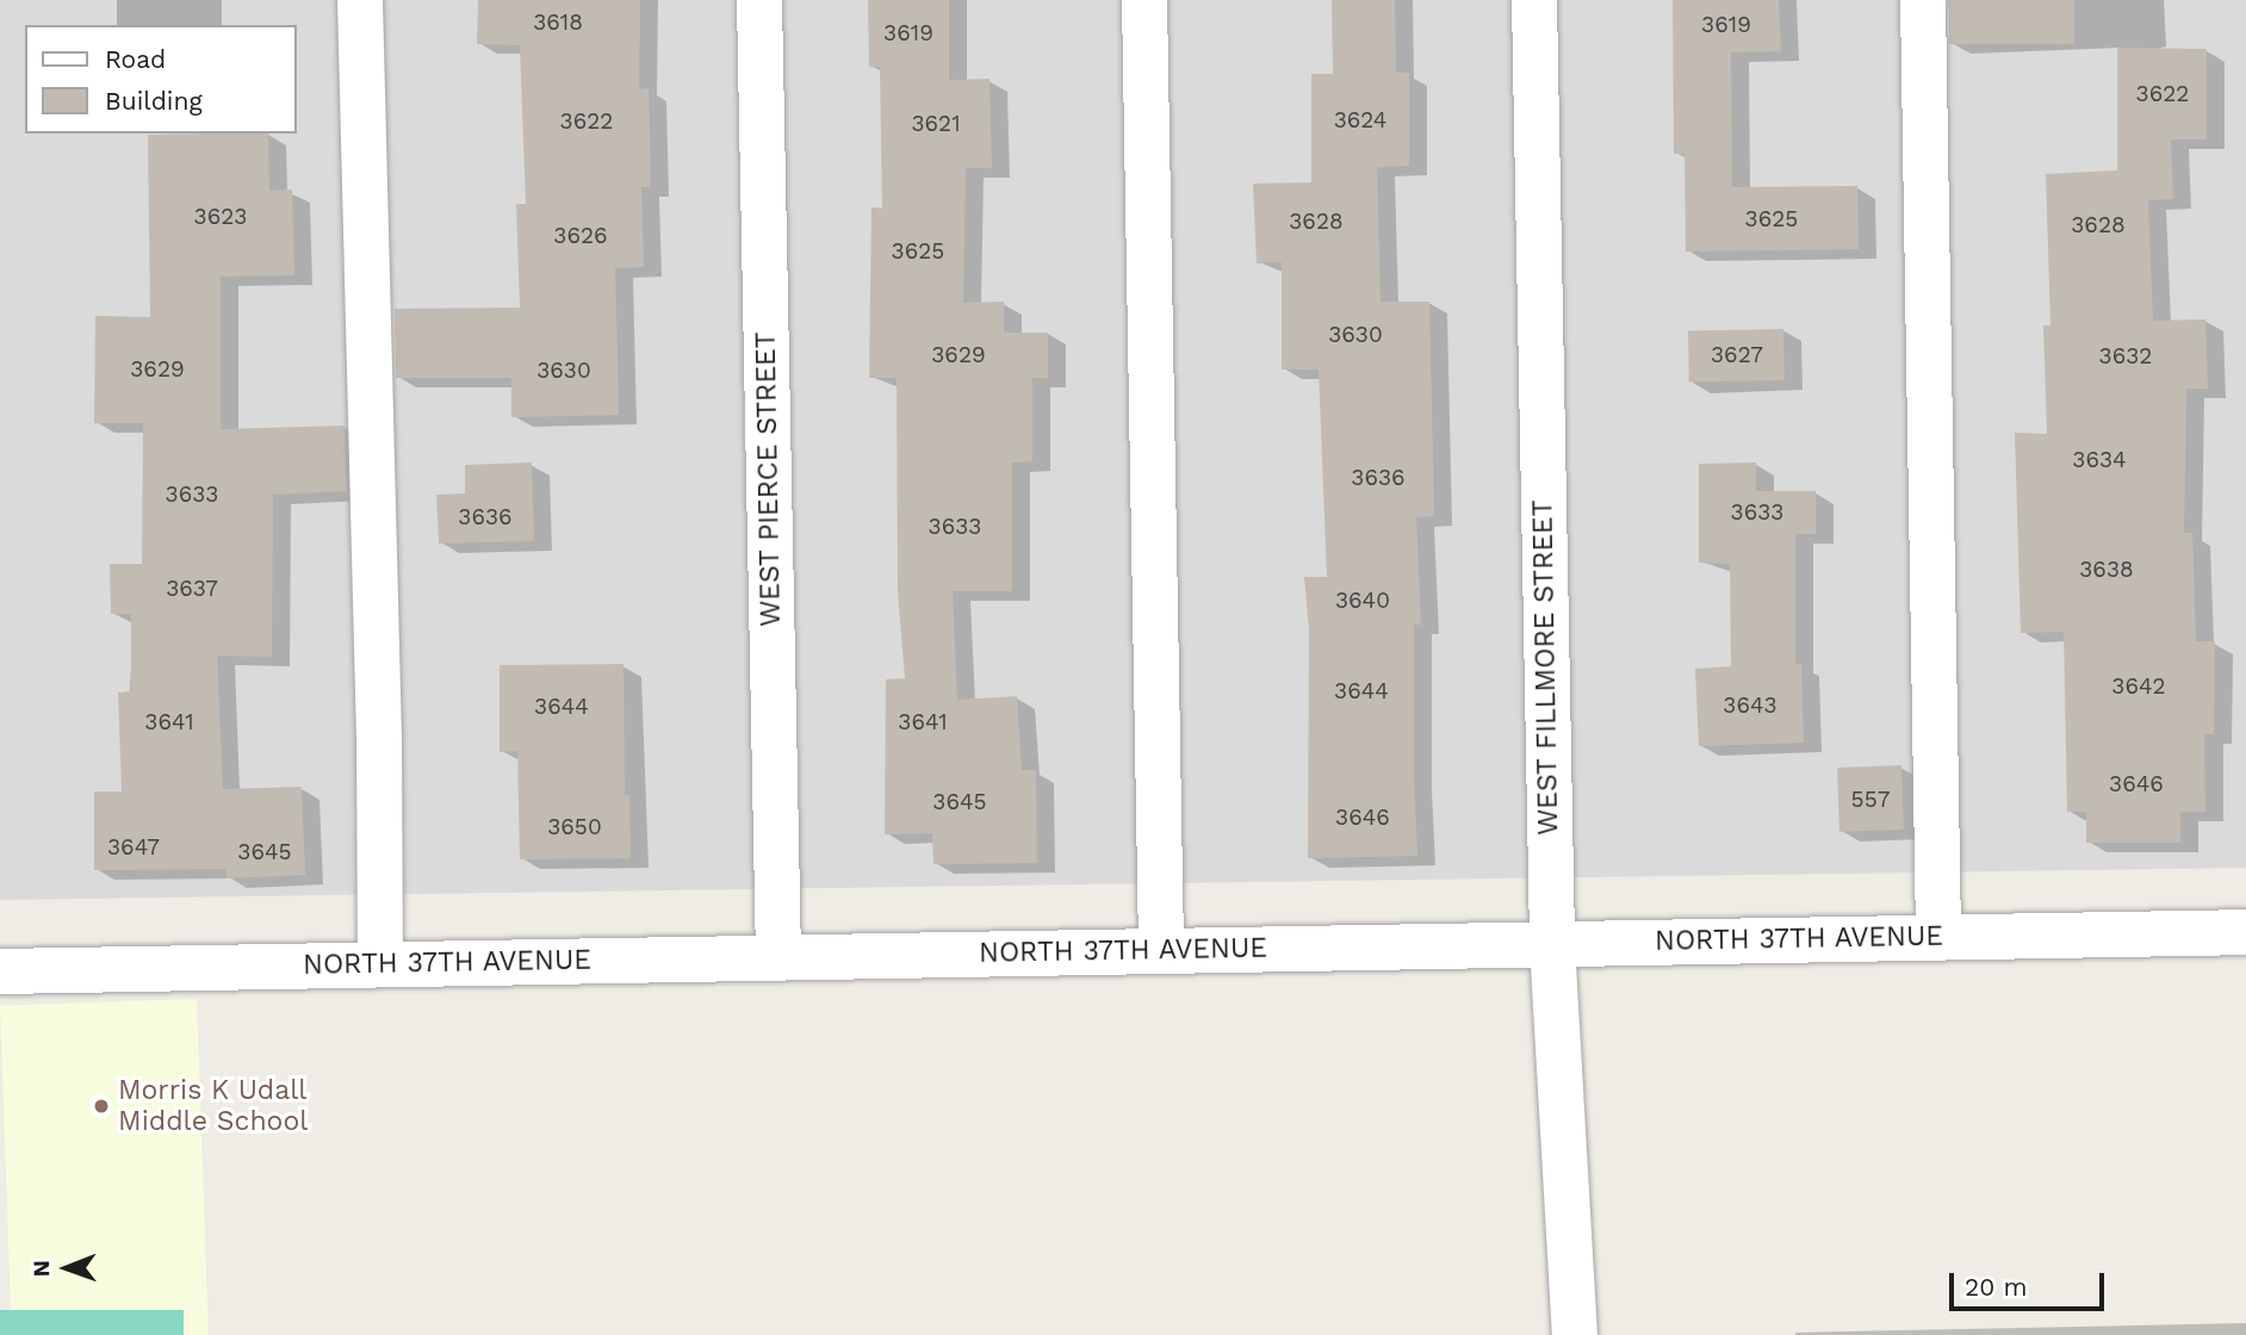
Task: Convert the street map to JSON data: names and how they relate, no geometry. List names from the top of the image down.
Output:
{
  "streets": {
    "street": ["WEST PIERCE STREET", "WEST FILLMORE STREET", "NORTH 37TH AVENUE"]
  },
  "crossings": [
    ["WEST PIERCE STREET", "NORTH 37TH AVENUE"],
    ["WEST FILLMORE STREET", "NORTH 37TH AVENUE"]
  ],
  "places": ["Morris K Udall Middle School"],
  "house_numbers": [
    "3618",
    "3619",
    "3619",
    "3622",
    "3624",
    "3622",
    "3621",
    "3623",
    "3625",
    "3628",
    "3628",
    "3626",
    "3625",
    "3630",
    "3629",
    "3627",
    "3632",
    "3629",
    "3630",
    "3634",
    "3636",
    "3633",
    "3633",
    "3636",
    "3633",
    "3638",
    "3637",
    "3640",
    "3642",
    "3644",
    "3643",
    "3644",
    "3641",
    "3641",
    "3646",
    "557",
    "3645",
    "3646",
    "3650",
    "3647",
    "3645"
  ],
  "legend": ["Road", "Building"],
  "scale_bar": "20 m",
  "north": "left"
}
